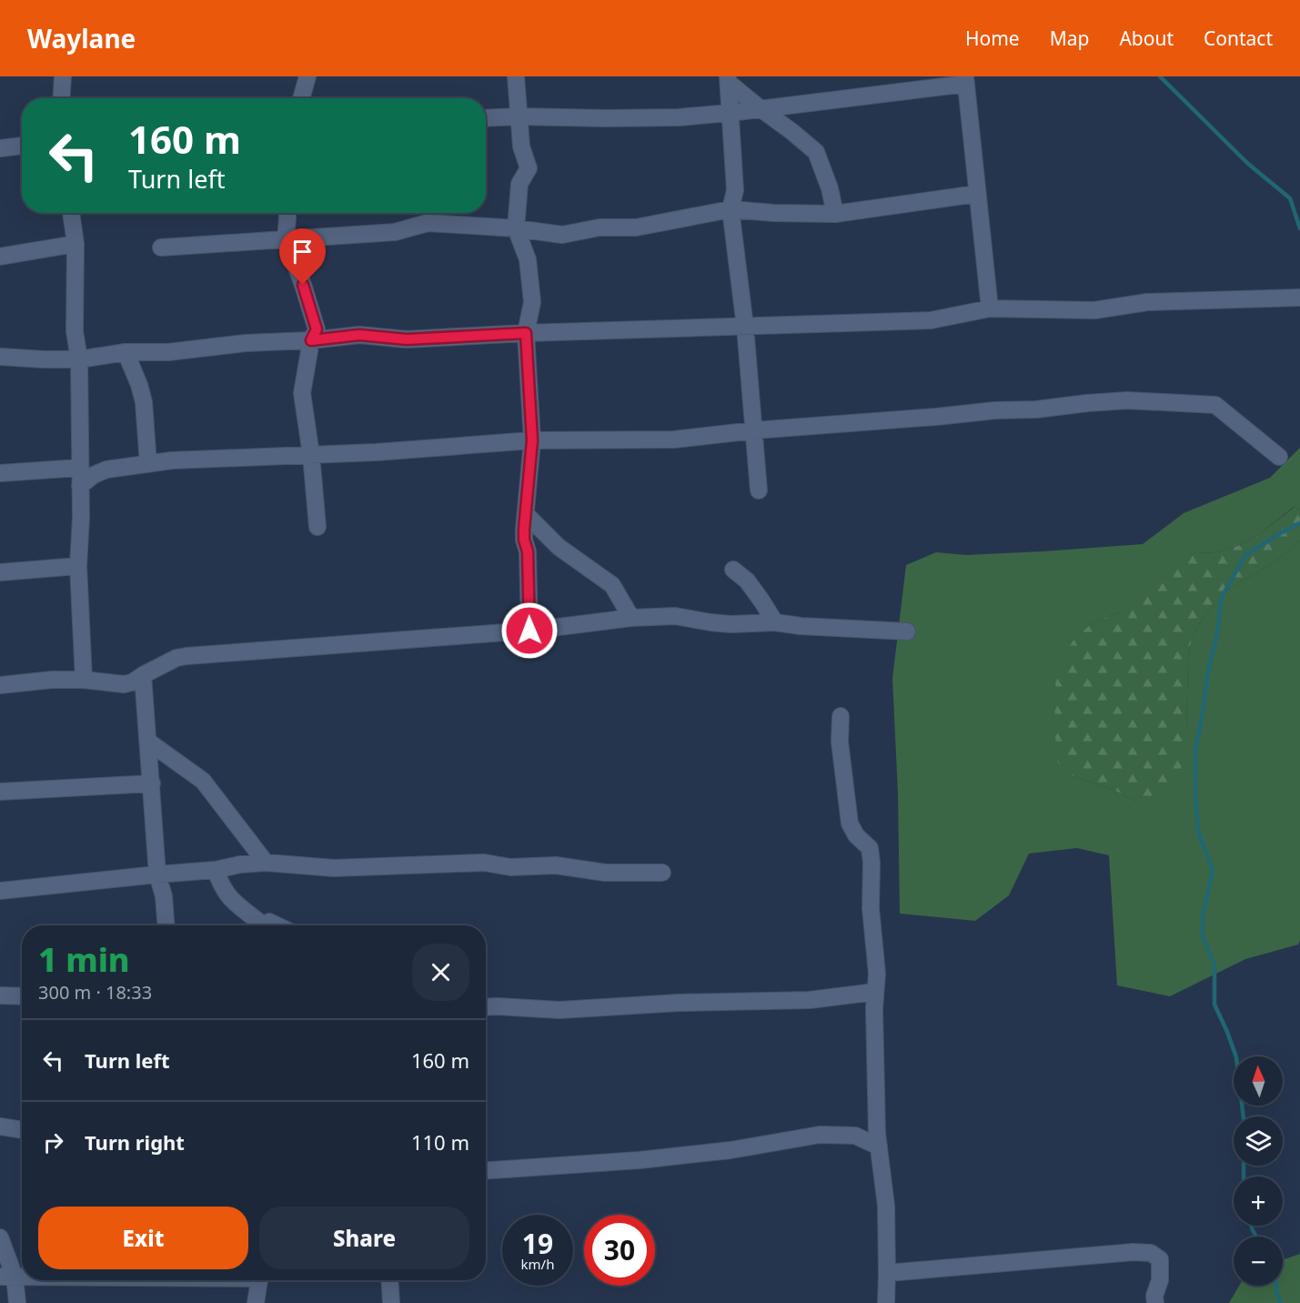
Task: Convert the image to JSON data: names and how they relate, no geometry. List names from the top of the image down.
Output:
{
  "north": "top",
  "page": {
    "header": "Waylane",
    "nav": [
      "Home",
      "Map",
      "About",
      "Contact"
    ],
    "turn": ["160 m", "Turn left"],
    "heading": ["1 min", "300 m · 18:33"],
    "list": [
      {
        "name": "Turn left",
        "value": "160 m"
      },
      {
        "name": "Turn right",
        "value": "110 m"
      }
    ],
    "map_buttons": ["+", "−"],
    "buttons": ["Exit", "Share"],
    "speed": "19 km/h",
    "limit": "30"
  }
}
